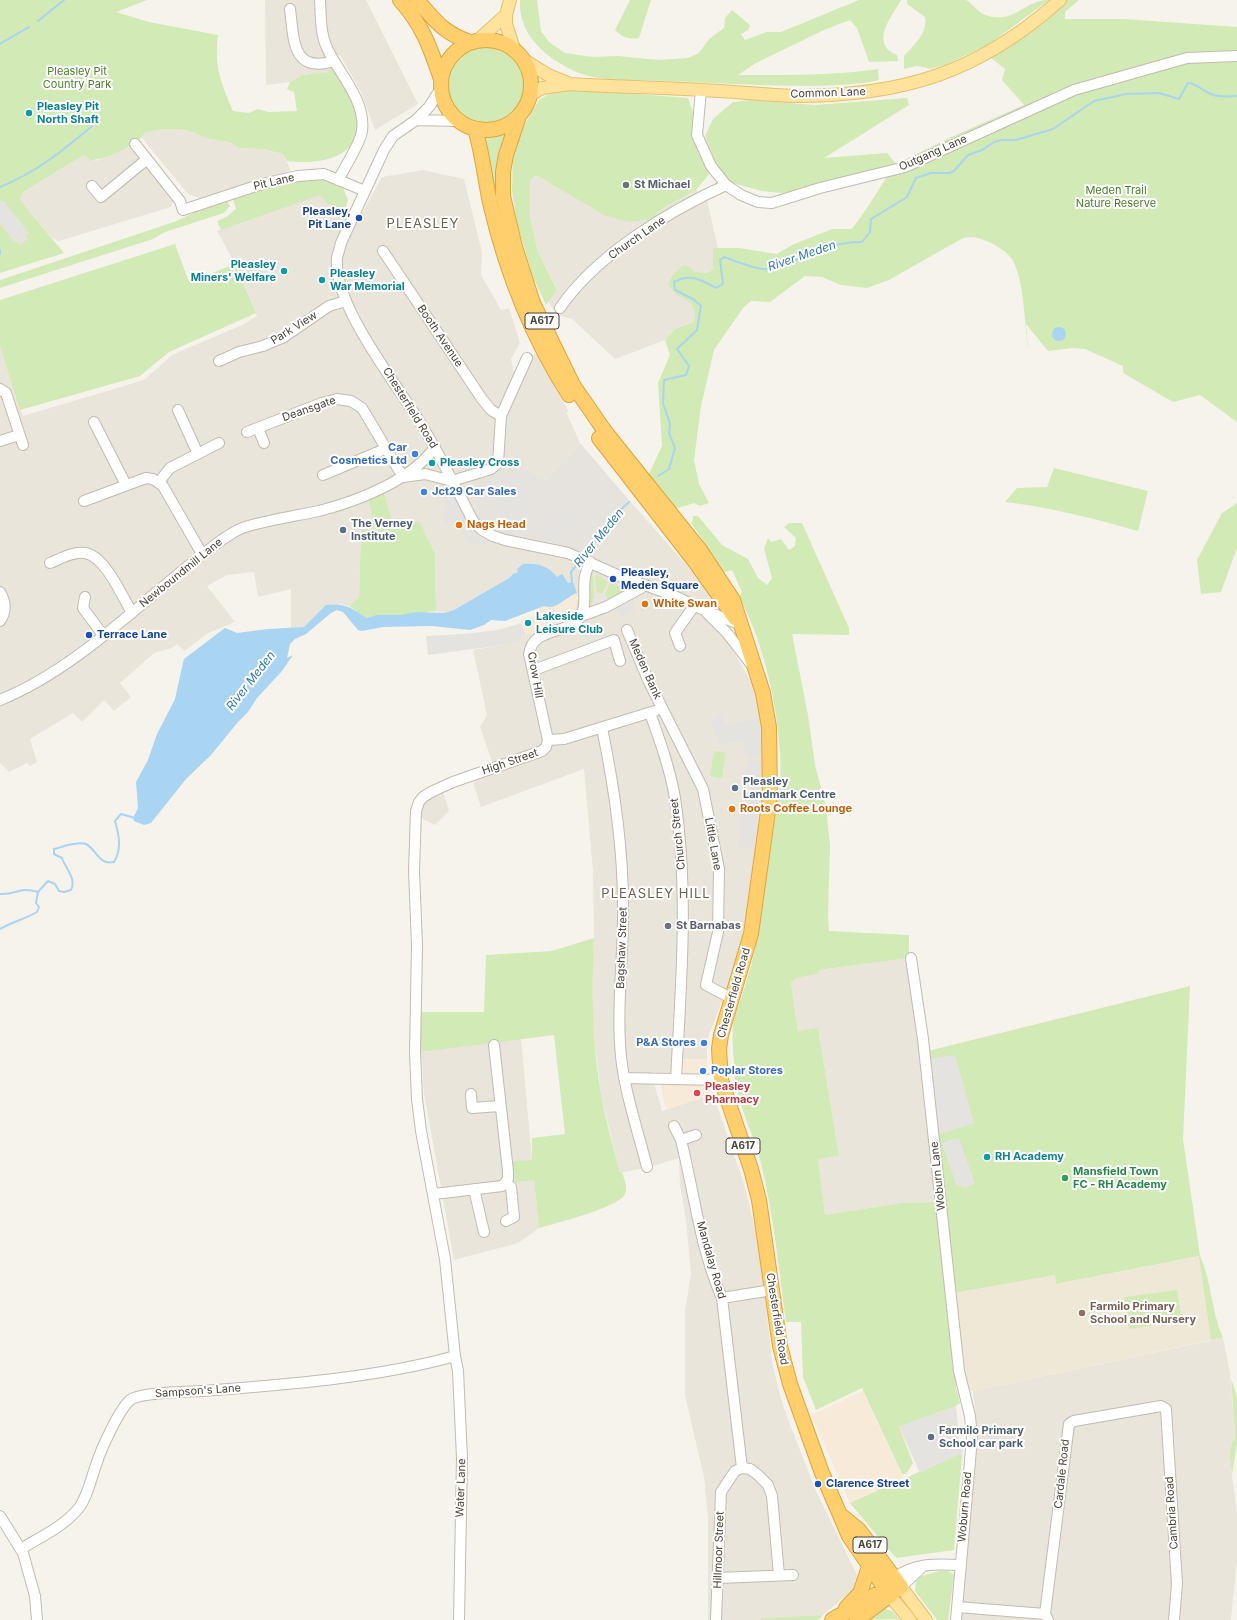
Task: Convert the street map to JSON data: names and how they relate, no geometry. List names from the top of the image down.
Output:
{
  "streets": {
    "highway": ["A617", "Chesterfield Road"],
    "main road": ["Common Lane"],
    "street": [
      "Outgang Lane",
      "Pit Lane",
      "Church Lane",
      "Park View",
      "Booth Avenue",
      "Deansgate",
      "Newboundmill Lane",
      "Meden Bank",
      "Crow Hill",
      "High Street",
      "Church Street",
      "Little Lane",
      "Bagshaw Street",
      "Woburn Lane",
      "Mandalay Road",
      "Sampson's Lane",
      "Cardale Road",
      "Water Lane",
      "Woburn Road",
      "Cambria Road",
      "Hillmoor Street"
    ]
  },
  "crossings": [
    ["Common Lane", "Outgang Lane"],
    ["Outgang Lane", "Church Lane"],
    ["Pit Lane", "Chesterfield Road"],
    ["A617", "Chesterfield Road"],
    ["Park View", "Chesterfield Road"],
    ["Chesterfield Road", "Newboundmill Lane"],
    ["Chesterfield Road", "Little Lane"],
    ["Deansgate", "Newboundmill Lane"],
    ["Meden Bank", "High Street"],
    ["Meden Bank", "Little Lane"],
    ["Crow Hill", "High Street"],
    ["High Street", "Church Street"],
    ["High Street", "Little Lane"],
    ["High Street", "Bagshaw Street"],
    ["High Street", "Water Lane"],
    ["Woburn Lane", "Woburn Road"],
    ["Mandalay Road", "Hillmoor Street"],
    ["Sampson's Lane", "Water Lane"],
    ["Cardale Road", "Cambria Road"]
  ],
  "districts": ["PLEASLEY", "PLEASLEY HILL"],
  "water": ["River Meden"],
  "parks": ["Pleasley Pit Country Park", "Meden Trail Nature Reserve"],
  "places": [
    "Pleasley Pit North Shaft",
    "St Michael",
    "Pleasley, Pit Lane",
    "Pleasley Miners' Welfare",
    "Pleasley War Memorial",
    "Car Cosmetics Ltd",
    "Pleasley Cross",
    "Jct29 Car Sales",
    "Nags Head",
    "The Verney Institute",
    "Pleasley, Meden Square",
    "White Swan",
    "Lakeside Leisure Club",
    "Terrace Lane",
    "Pleasley Landmark Centre",
    "Roots Coffee Lounge",
    "St Barnabas",
    "P&A Stores",
    "Poplar Stores",
    "Pleasley Pharmacy",
    "RH Academy",
    "Mansfield Town FC - RH Academy",
    "Farmilo Primary School and Nursery",
    "Farmilo Primary School car park",
    "Clarence Street"
  ]
}
